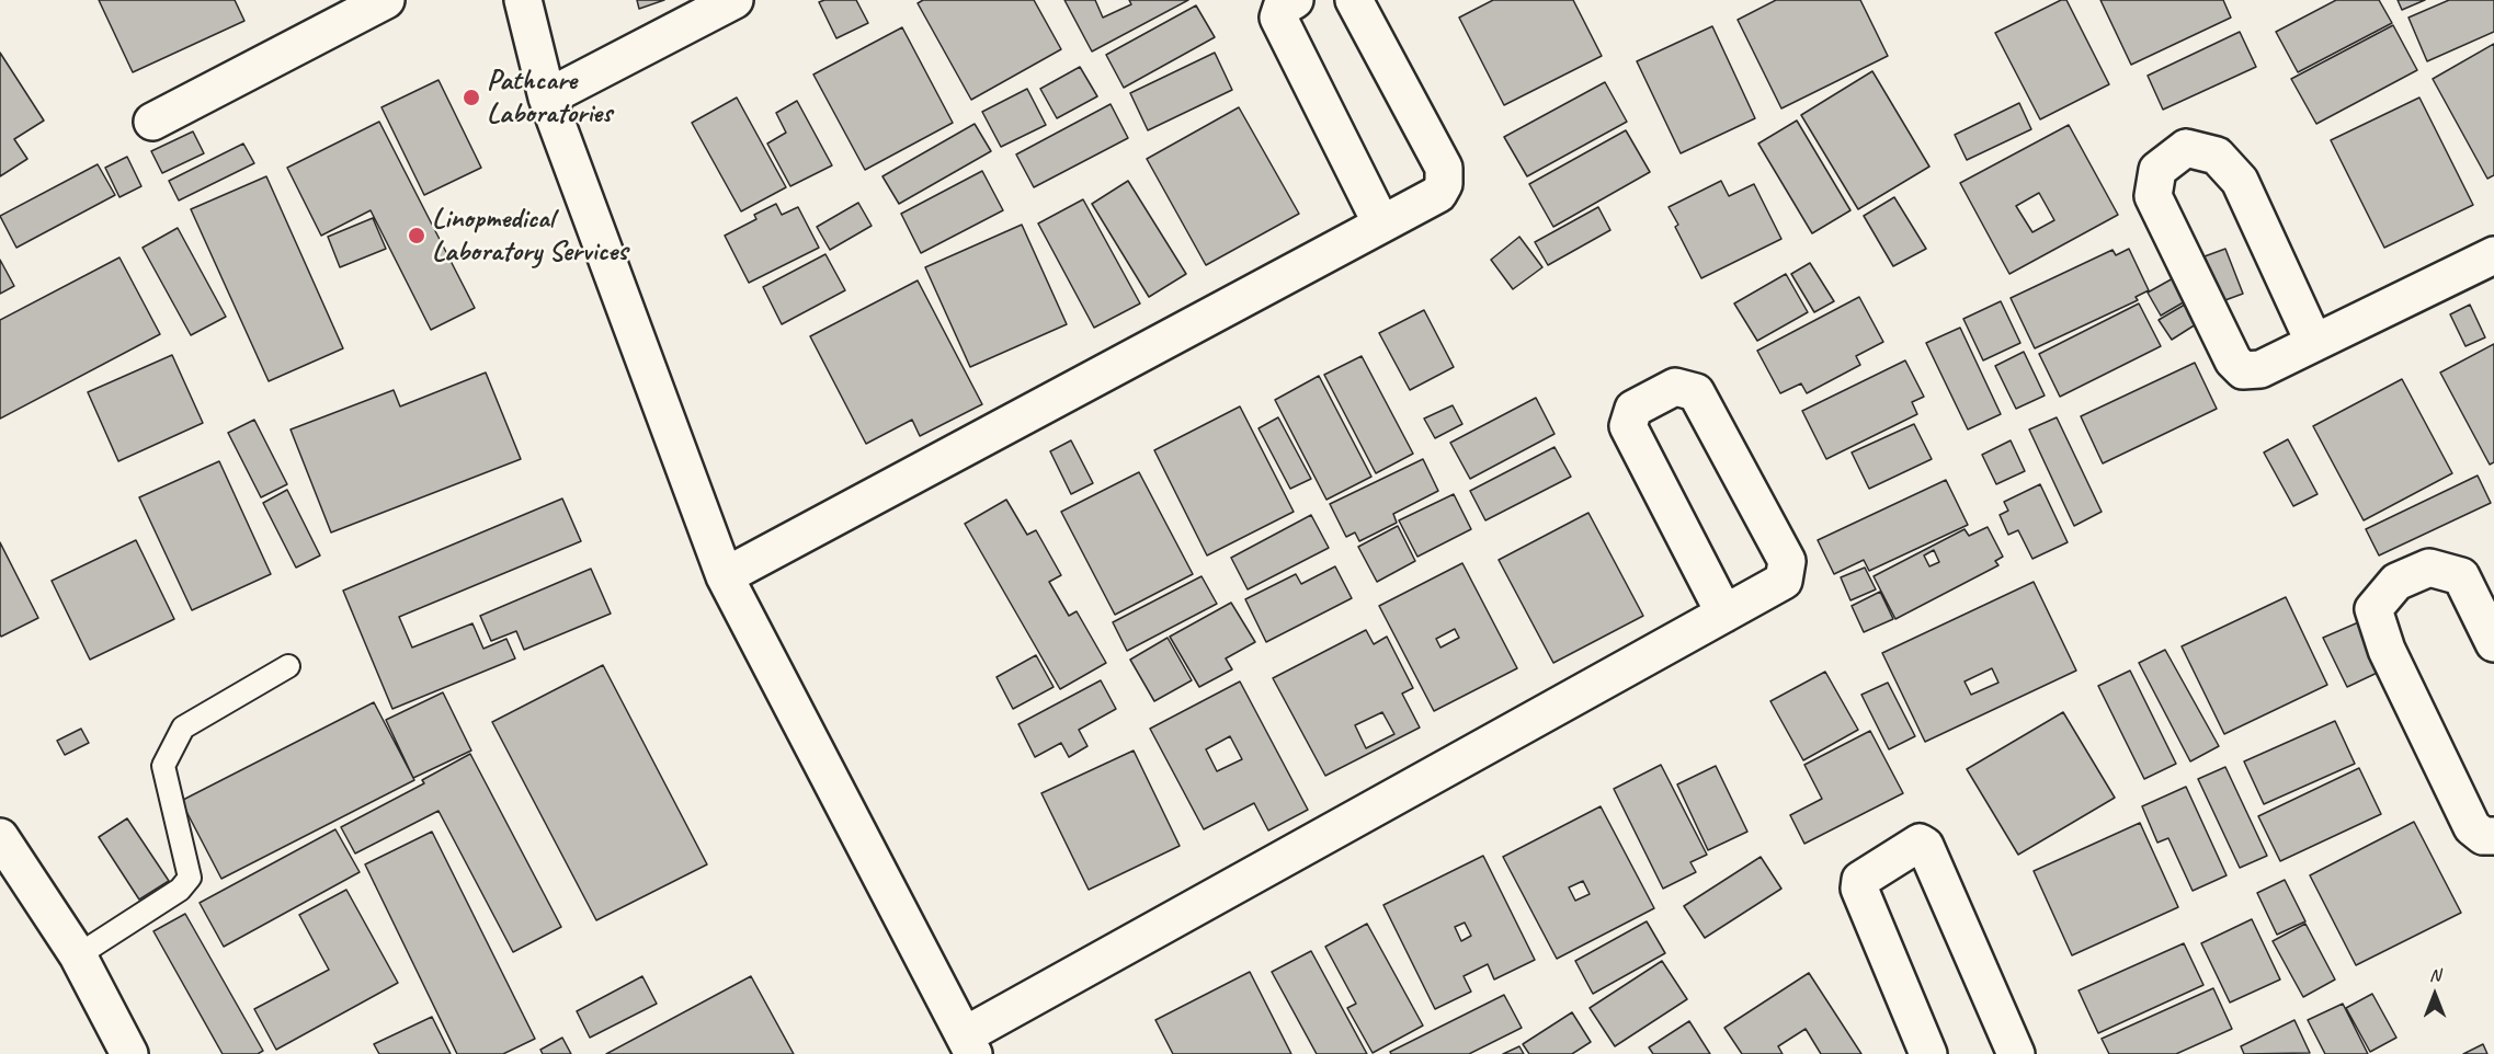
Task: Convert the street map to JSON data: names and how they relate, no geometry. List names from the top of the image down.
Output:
{
  "places": ["Pathcare Laboratories", "Linopmedical Laboratory Services"],
  "north": "top"
}
